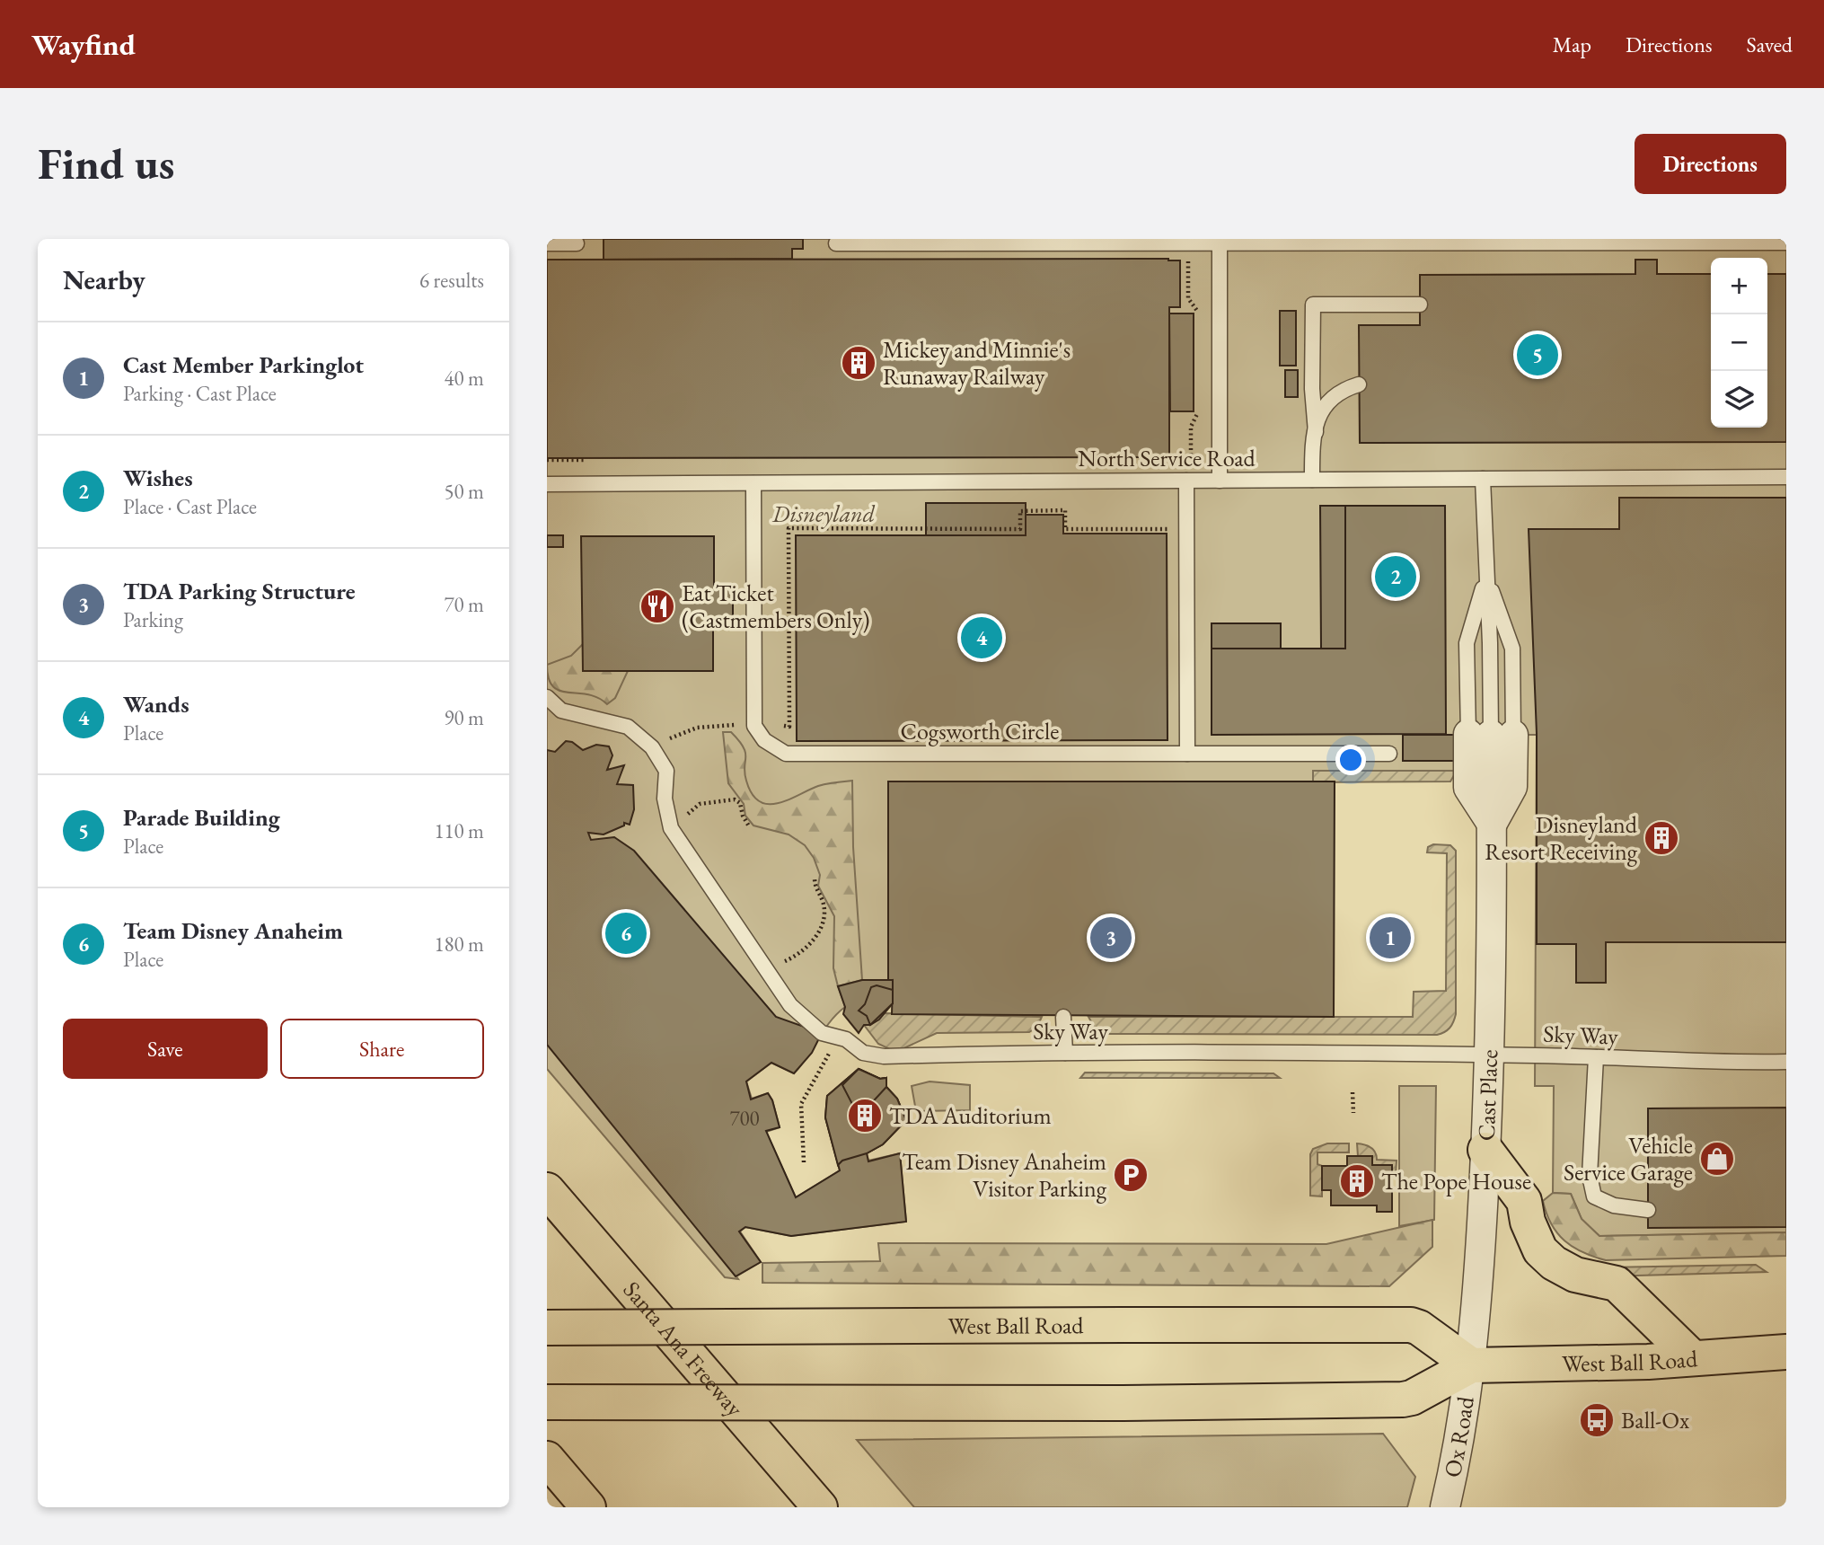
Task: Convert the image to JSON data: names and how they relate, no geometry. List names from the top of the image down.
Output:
{
  "streets": {
    "main road": ["West Ball Road", "Santa Ana Freeway"],
    "street": ["Cast Place", "Ox Road"],
    "lane": ["North Service Road", "Cogsworth Circle", "Sky Way"]
  },
  "crossings": [
    ["North Service Road", "Cast Place"],
    ["Sky Way", "Cast Place"],
    ["Cast Place", "West Ball Road"],
    ["Cast Place", "Ox Road"],
    ["West Ball Road", "Ox Road"]
  ],
  "parks": ["Disneyland"],
  "places": {
    "building": [
      "Mickey and Minnie's Runaway Railway",
      "Disneyland Resort Receiving",
      "TDA Auditorium",
      "The Pope House"
    ],
    "restaurant": ["Eat Ticket (Castmembers Only)"],
    "shop": ["Vehicle Service Garage"],
    "parking": ["Team Disney Anaheim Visitor Parking"],
    "bus stop": ["Ball-Ox"]
  },
  "house_numbers": ["700"],
  "page": {
    "header": "Wayfind",
    "nav": ["Map", "Directions", "Saved"],
    "buttons": [
      "Directions",
      ["Save", "Share"]
    ],
    "title": "Find us",
    "heading": ["Nearby", "6 results"],
    "map_buttons": ["+", "−"],
    "list": [
      {
        "mark": "1",
        "name": "Cast Member Parkinglot",
        "note": "Parking · Cast Place",
        "value": "40 m"
      },
      {
        "mark": "2",
        "name": "Wishes",
        "note": "Place · Cast Place",
        "value": "50 m"
      },
      {
        "mark": "3",
        "name": "TDA Parking Structure",
        "note": "Parking",
        "value": "70 m"
      },
      {
        "mark": "4",
        "name": "Wands",
        "note": "Place",
        "value": "90 m"
      },
      {
        "mark": "5",
        "name": "Parade Building",
        "note": "Place",
        "value": "110 m"
      },
      {
        "mark": "6",
        "name": "Team Disney Anaheim",
        "note": "Place",
        "value": "180 m"
      }
    ],
    "pins": [
      "5",
      "2",
      "4",
      "6",
      "1",
      "3"
    ]
  }
}
